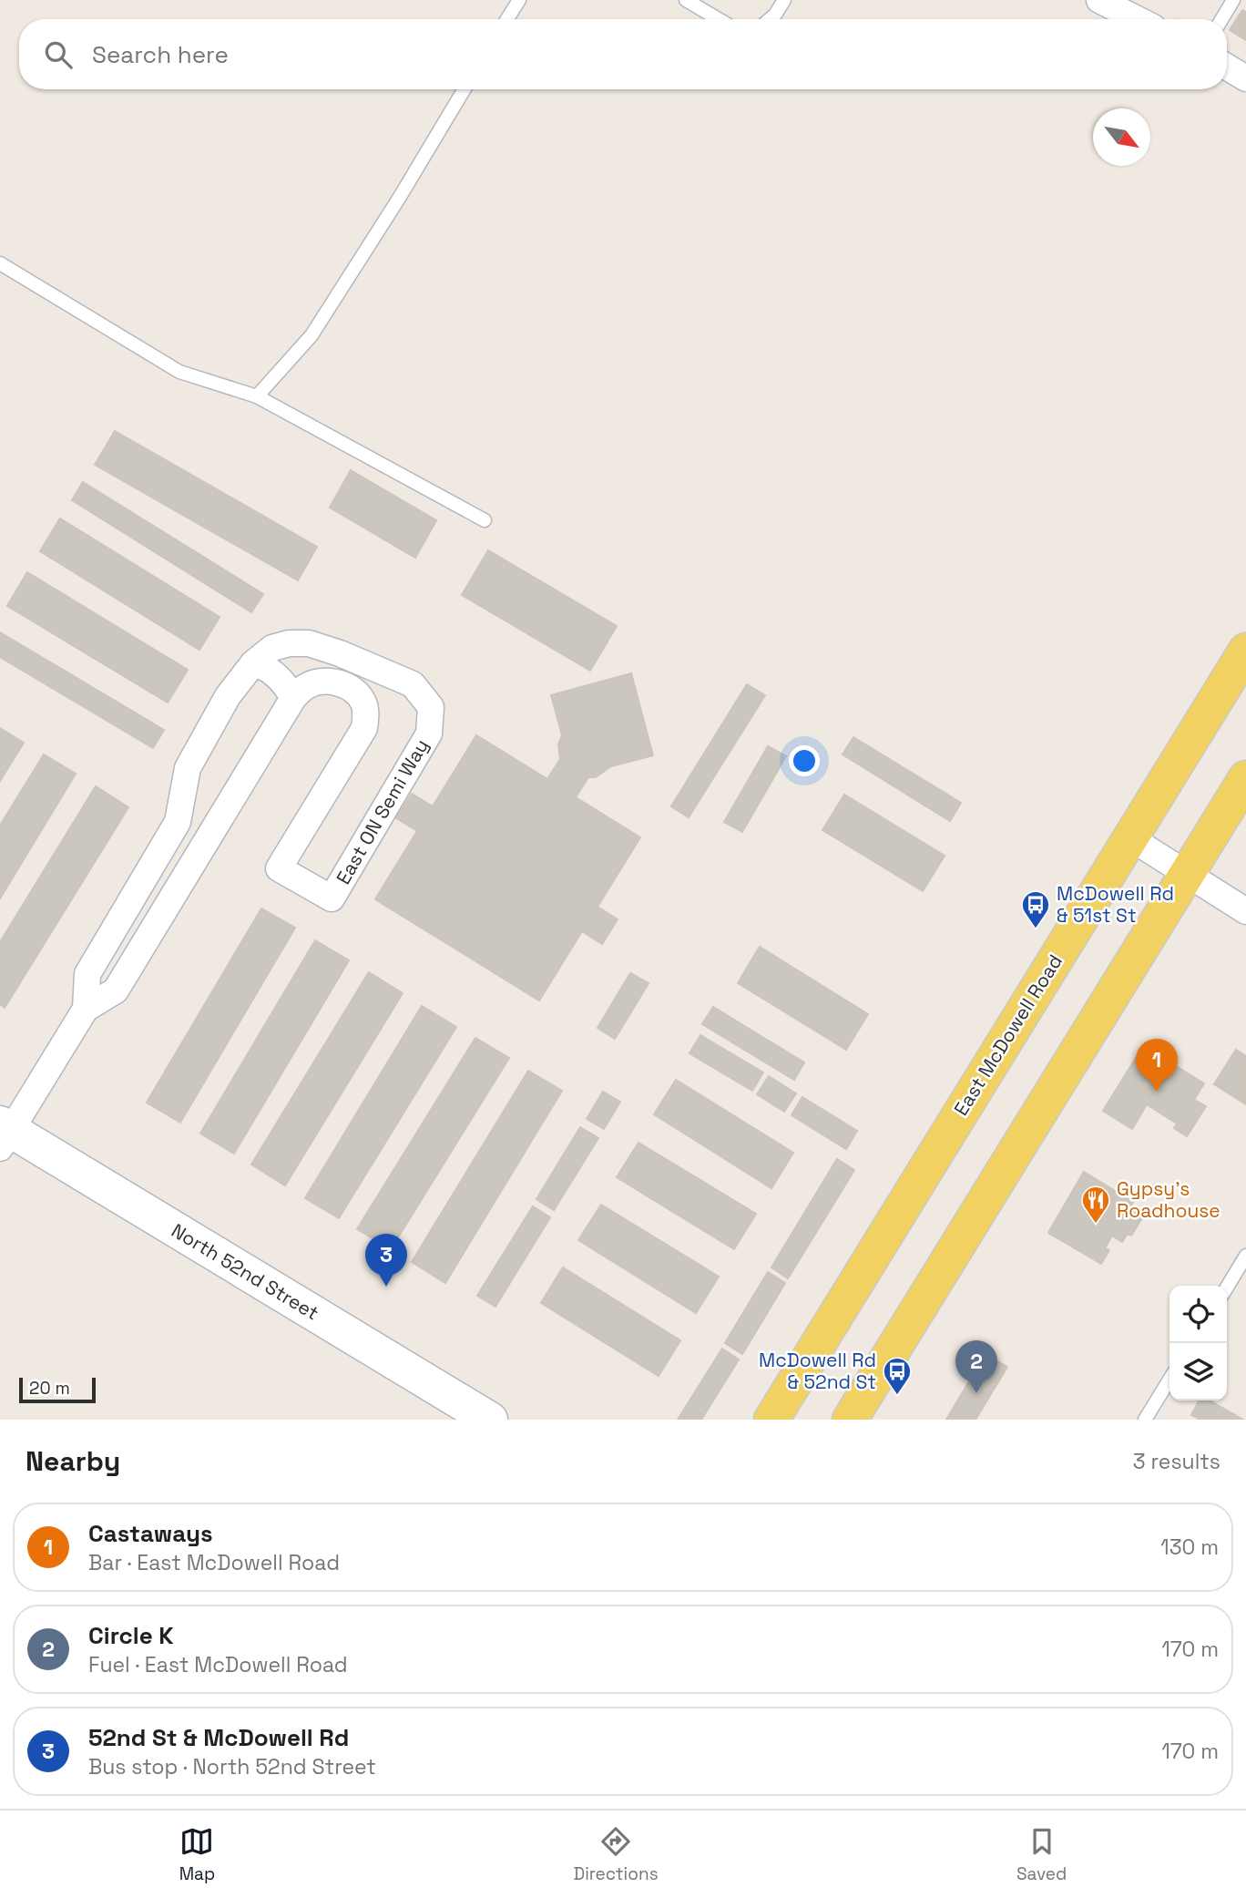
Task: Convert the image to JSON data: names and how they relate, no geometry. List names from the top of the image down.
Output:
{
  "streets": {
    "main road": ["East McDowell Road", "North 52nd Street"],
    "street": ["East ON Semi Way"]
  },
  "crossings": [
    ["East ON Semi Way", "North 52nd Street"]
  ],
  "places": {
    "bus stop": ["McDowell Rd & 51st St", "McDowell Rd & 52nd St"],
    "restaurant": ["Gypsy's Roadhouse"]
  },
  "scale_bar": "20 m",
  "north": "bottom right",
  "page": {
    "search": "Search here",
    "pins": ["1", "3", "2"],
    "scale": "20 m",
    "heading": ["Nearby", "3 results"],
    "list": [
      {
        "mark": "1",
        "name": "Castaways",
        "note": "Bar · East McDowell Road",
        "value": "130 m"
      },
      {
        "mark": "2",
        "name": "Circle K",
        "note": "Fuel · East McDowell Road",
        "value": "170 m"
      },
      {
        "mark": "3",
        "name": "52nd St & McDowell Rd",
        "note": "Bus stop · North 52nd Street",
        "value": "170 m"
      }
    ],
    "nav": ["Map", "Directions", "Saved"]
  }
}
